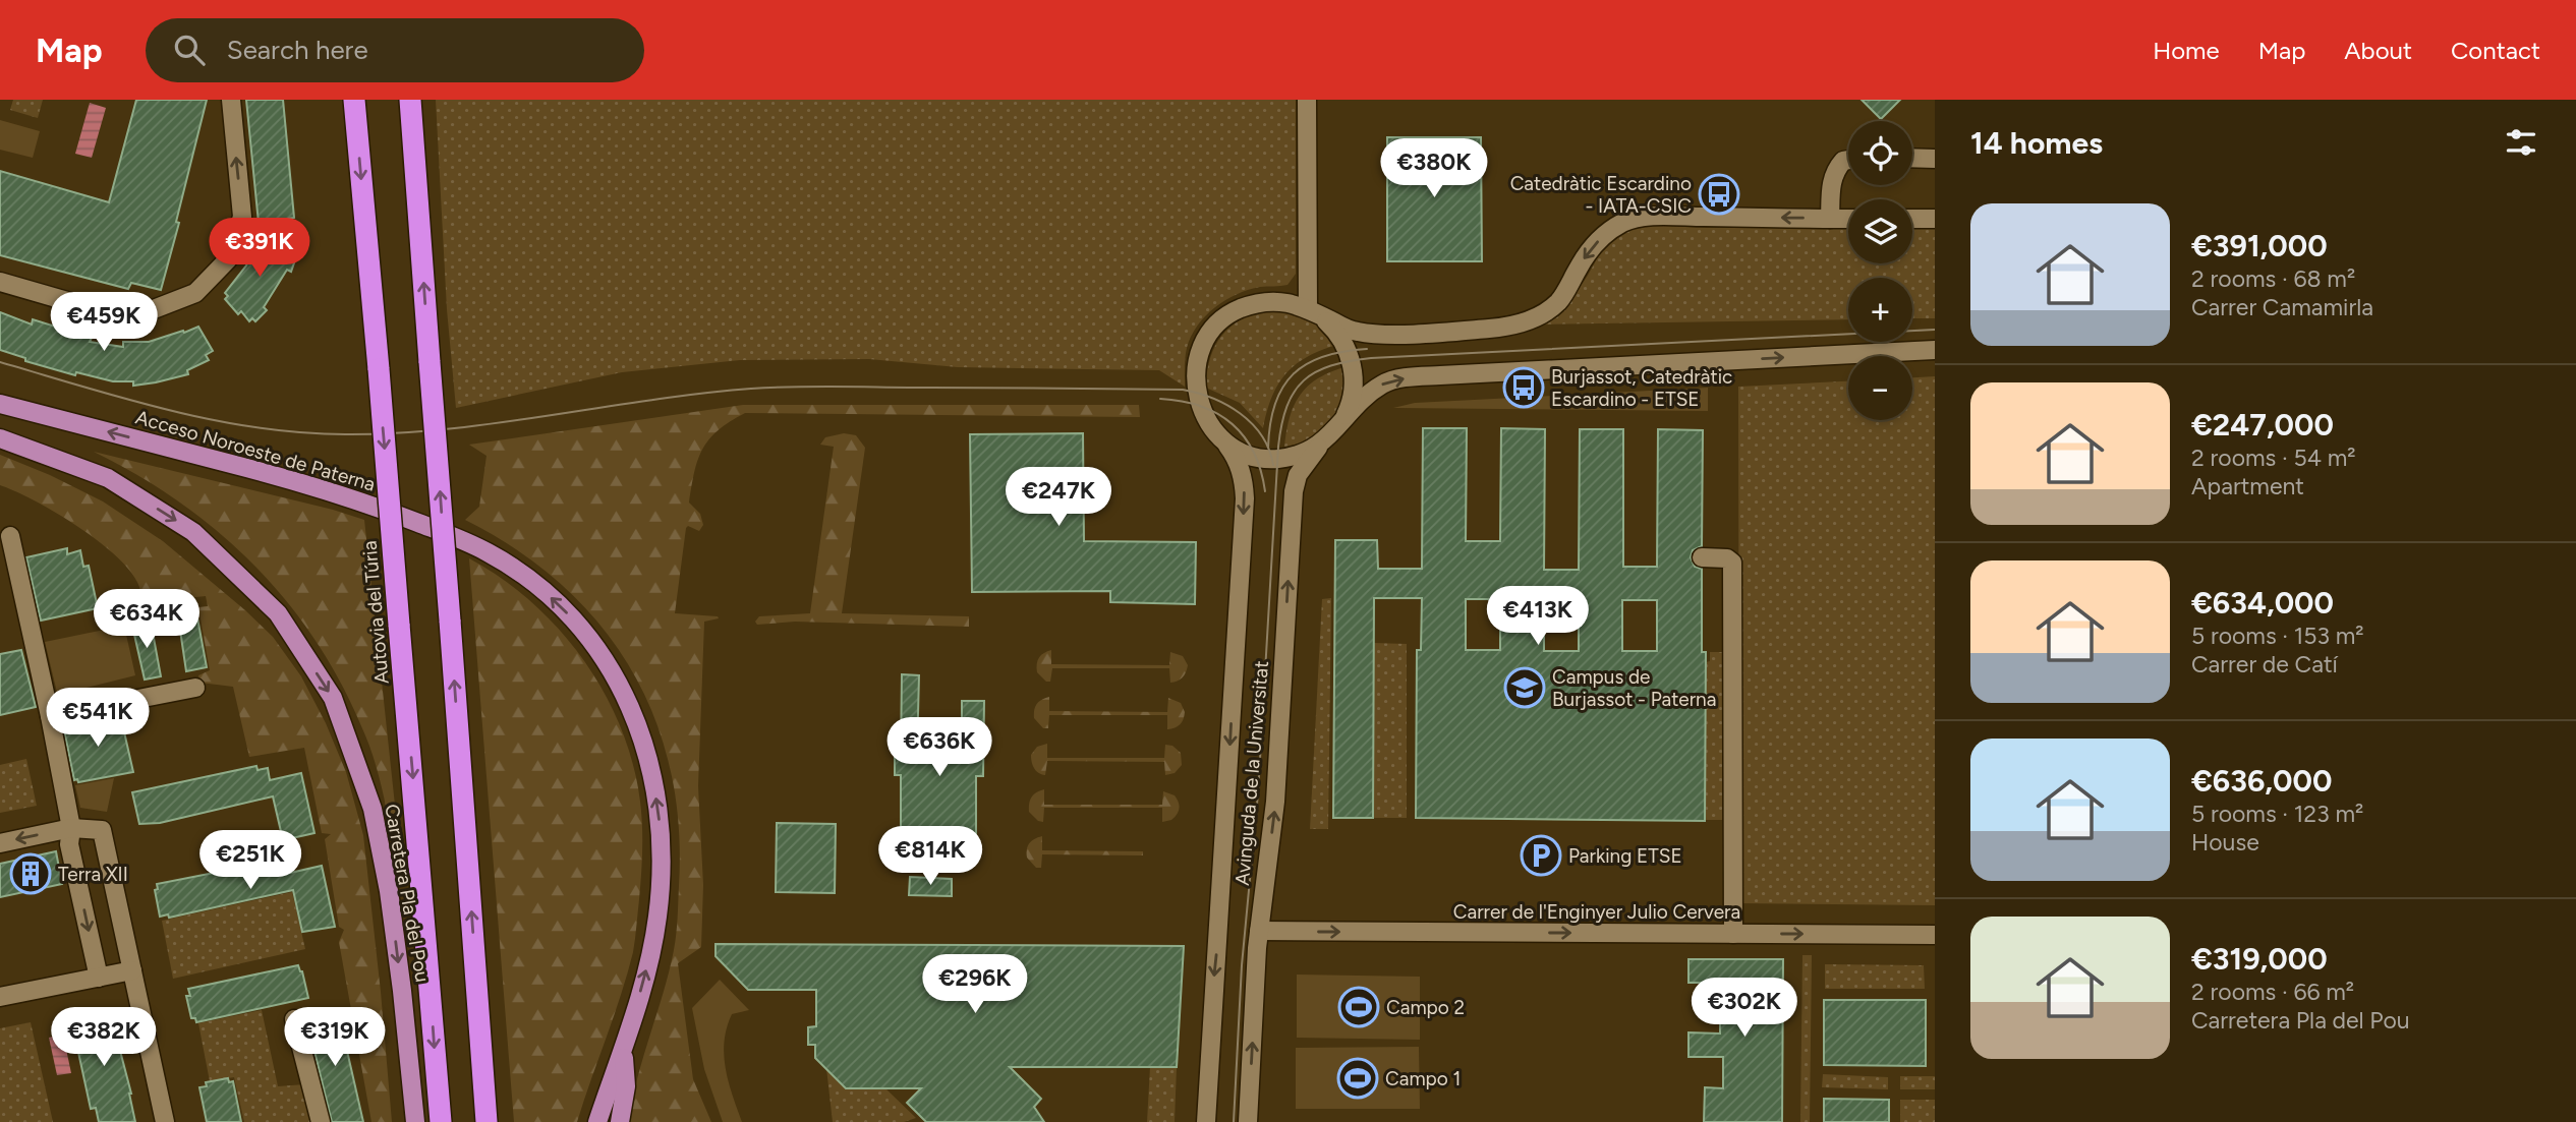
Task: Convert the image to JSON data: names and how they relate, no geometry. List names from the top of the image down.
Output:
{
  "streets": {
    "highway": ["Autovia del Túria"],
    "main road": ["Acceso Noroeste de Paterna", "Carretera Pla del Pou"],
    "street": ["Avinguda de la Universitat", "Carrer de l'Enginyer Julio Cervera"]
  },
  "crossings": [
    ["Avinguda de la Universitat", "Carrer de l'Enginyer Julio Cervera"]
  ],
  "one_way": ["Acceso Noroeste de Paterna", "Carretera Pla del Pou", "Carrer de l'Enginyer Julio Cervera"],
  "places": {
    "bus stop": ["Catedràtic Escardino - IATA-CSIC", "Burjassot, Catedràtic Escardino - ETSE"],
    "school or university": ["Campus de Burjassot - Paterna"],
    "parking": ["Parking ETSE"],
    "building": ["Terra XII"],
    "sports": ["Campo 2", "Campo 1"]
  },
  "page": {
    "header": "Map",
    "search": "Search here",
    "nav": [
      "Home",
      "Map",
      "About",
      "Contact"
    ],
    "heading": "14 homes",
    "map_buttons": ["+", "−"],
    "price": [
      "€380K",
      "€391K",
      "€459K",
      "€247K",
      "€413K",
      "€634K",
      "€541K",
      "€636K",
      "€814K",
      "€251K",
      "€296K",
      "€302K",
      "€382K",
      "€319K"
    ],
    "list": [
      {
        "name": "€391,000",
        "note": "2 rooms · 68 m² · Carrer Camamirla"
      },
      {
        "name": "€247,000",
        "note": "2 rooms · 54 m² · Apartment"
      },
      {
        "name": "€634,000",
        "note": "5 rooms · 153 m² · Carrer de Catí"
      },
      {
        "name": "€636,000",
        "note": "5 rooms · 123 m² · House"
      },
      {
        "name": "€319,000",
        "note": "2 rooms · 66 m² · Carretera Pla del Pou"
      }
    ]
  }
}
